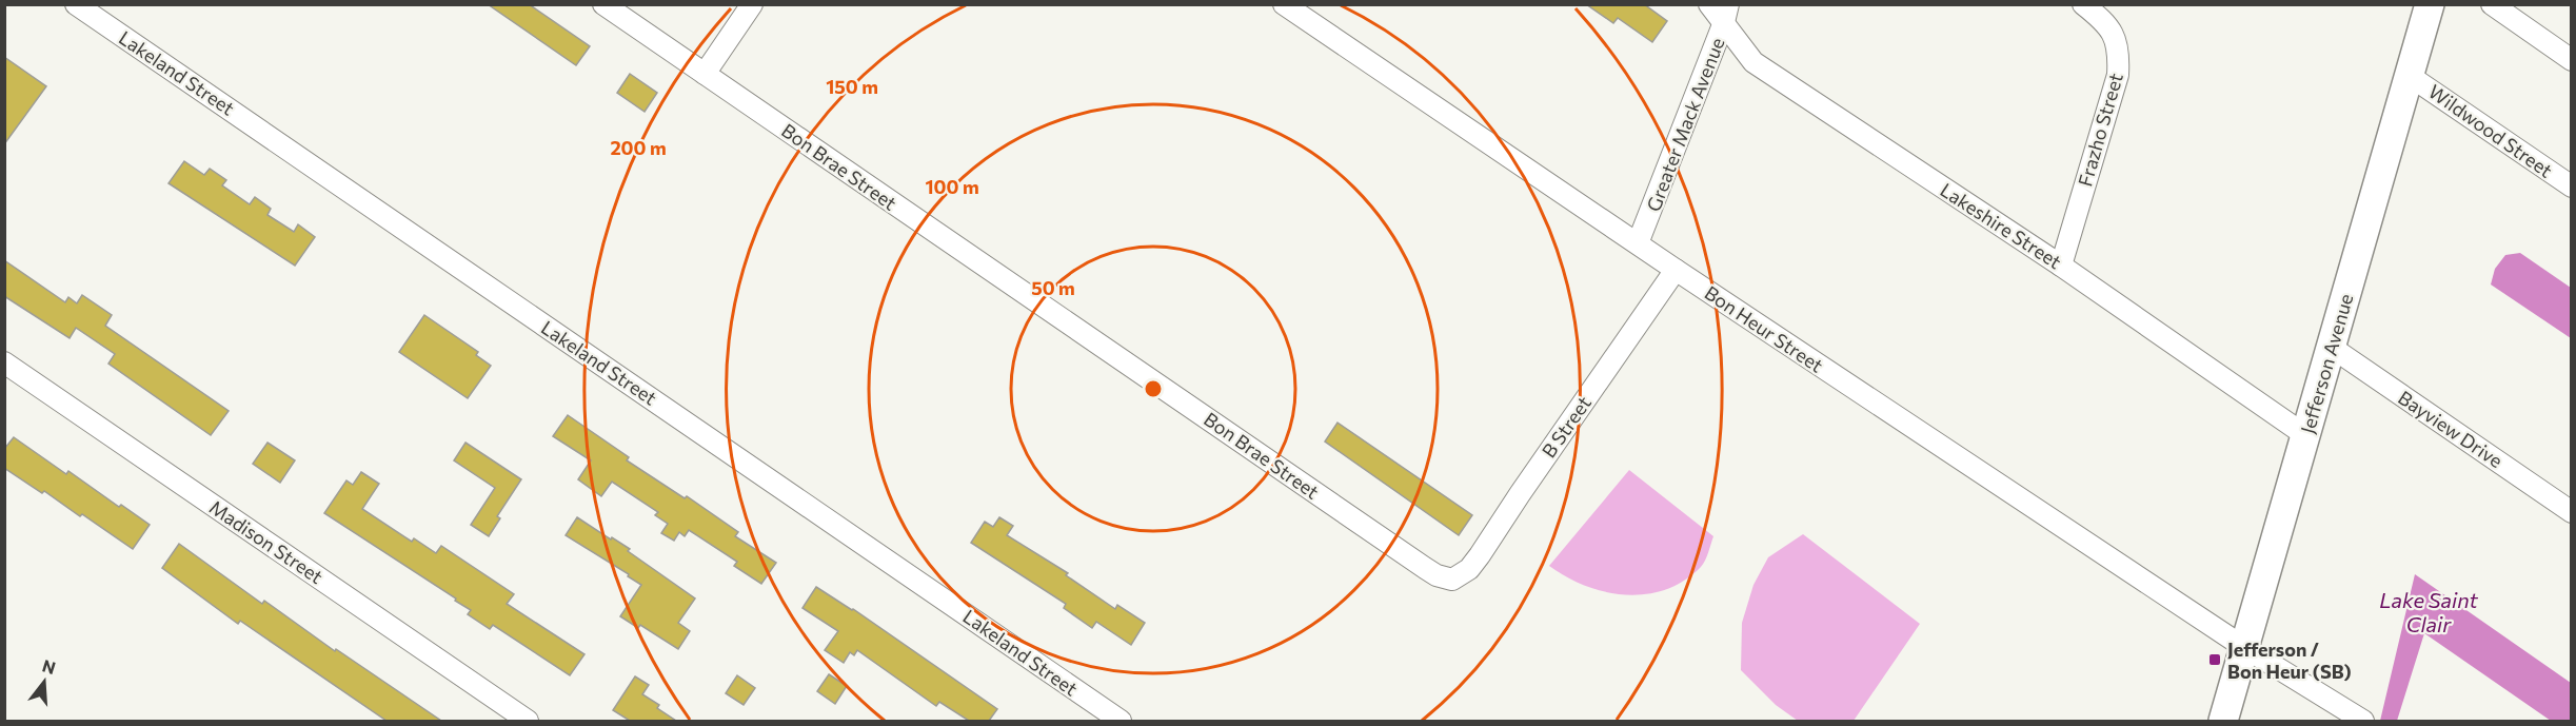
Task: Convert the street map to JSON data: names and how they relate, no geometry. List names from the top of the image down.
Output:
{
  "streets": {
    "main road": ["Jefferson Avenue"],
    "street": [
      "Lakeland Street",
      "Greater Mack Avenue",
      "Frazho Street",
      "Wildwood Street",
      "Bon Brae Street",
      "Lakeshire Street",
      "Bon Heur Street",
      "B Street",
      "Bayview Drive",
      "Madison Street"
    ]
  },
  "crossings": [
    ["Greater Mack Avenue", "Lakeshire Street"],
    ["Greater Mack Avenue", "Bon Heur Street"],
    ["Frazho Street", "Lakeshire Street"],
    ["Wildwood Street", "Jefferson Avenue"],
    ["Bon Brae Street", "B Street"],
    ["Lakeshire Street", "Jefferson Avenue"],
    ["Bon Heur Street", "Jefferson Avenue"],
    ["Bon Heur Street", "B Street"],
    ["Jefferson Avenue", "Bayview Drive"]
  ],
  "water": ["Lake Saint Clair"],
  "places": {
    "transit": ["Jefferson / Bon Heur (SB)"]
  },
  "north": "top",
  "rings": [
    "150 m",
    "200 m",
    "100 m",
    "50 m"
  ]
}
